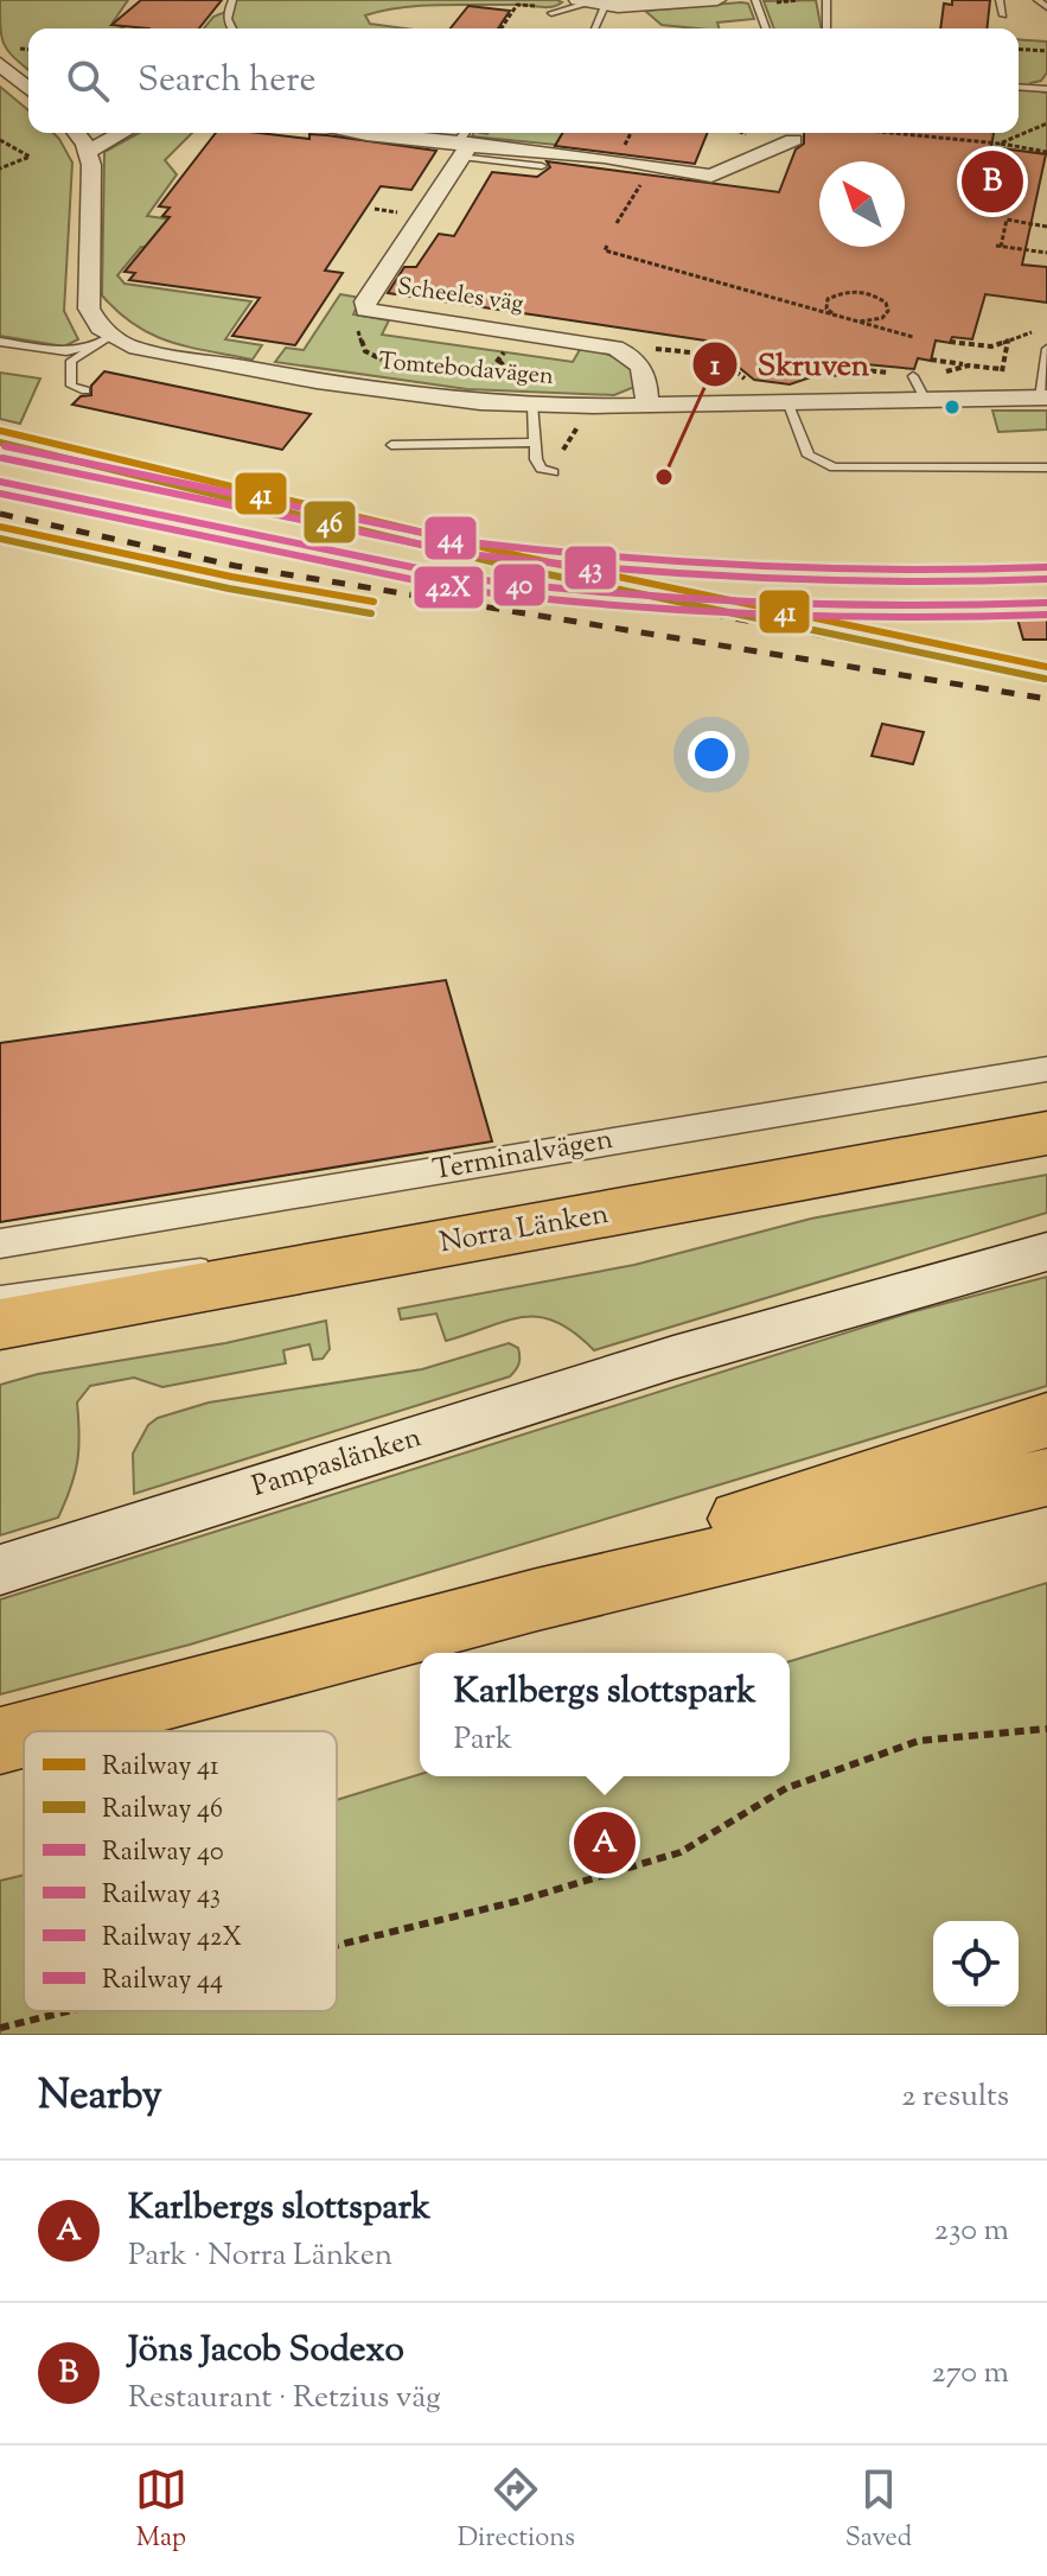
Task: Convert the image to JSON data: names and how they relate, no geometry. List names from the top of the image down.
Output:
{
  "streets": {
    "highway": ["Norra Länken"],
    "main road": ["Pampaslänken"],
    "street": ["Scheeles väg", "Tomtebodavägen", "Terminalvägen"]
  },
  "crossings": [
    ["Scheeles väg", "Tomtebodavägen"]
  ],
  "places": ["Skruven"],
  "lines": [
    "rail line 41",
    "rail line 46",
    "rail line 44",
    "rail line 43",
    "rail line 40",
    "rail line 42X"
  ],
  "legend": [
    "Railway 41",
    "Railway 46",
    "Railway 40",
    "Railway 43",
    "Railway 42X",
    "Railway 44"
  ],
  "north": "top left",
  "page": {
    "search": "Search here",
    "pins": ["B", "A"],
    "popup": ["Karlbergs slottspark", "Park"],
    "heading": ["Nearby", "2 results"],
    "list": [
      {
        "mark": "A",
        "name": "Karlbergs slottspark",
        "note": "Park · Norra Länken",
        "value": "230 m"
      },
      {
        "mark": "B",
        "name": "Jöns Jacob Sodexo",
        "note": "Restaurant · Retzius väg",
        "value": "270 m"
      }
    ],
    "nav": ["Map", "Directions", "Saved"]
  }
}
